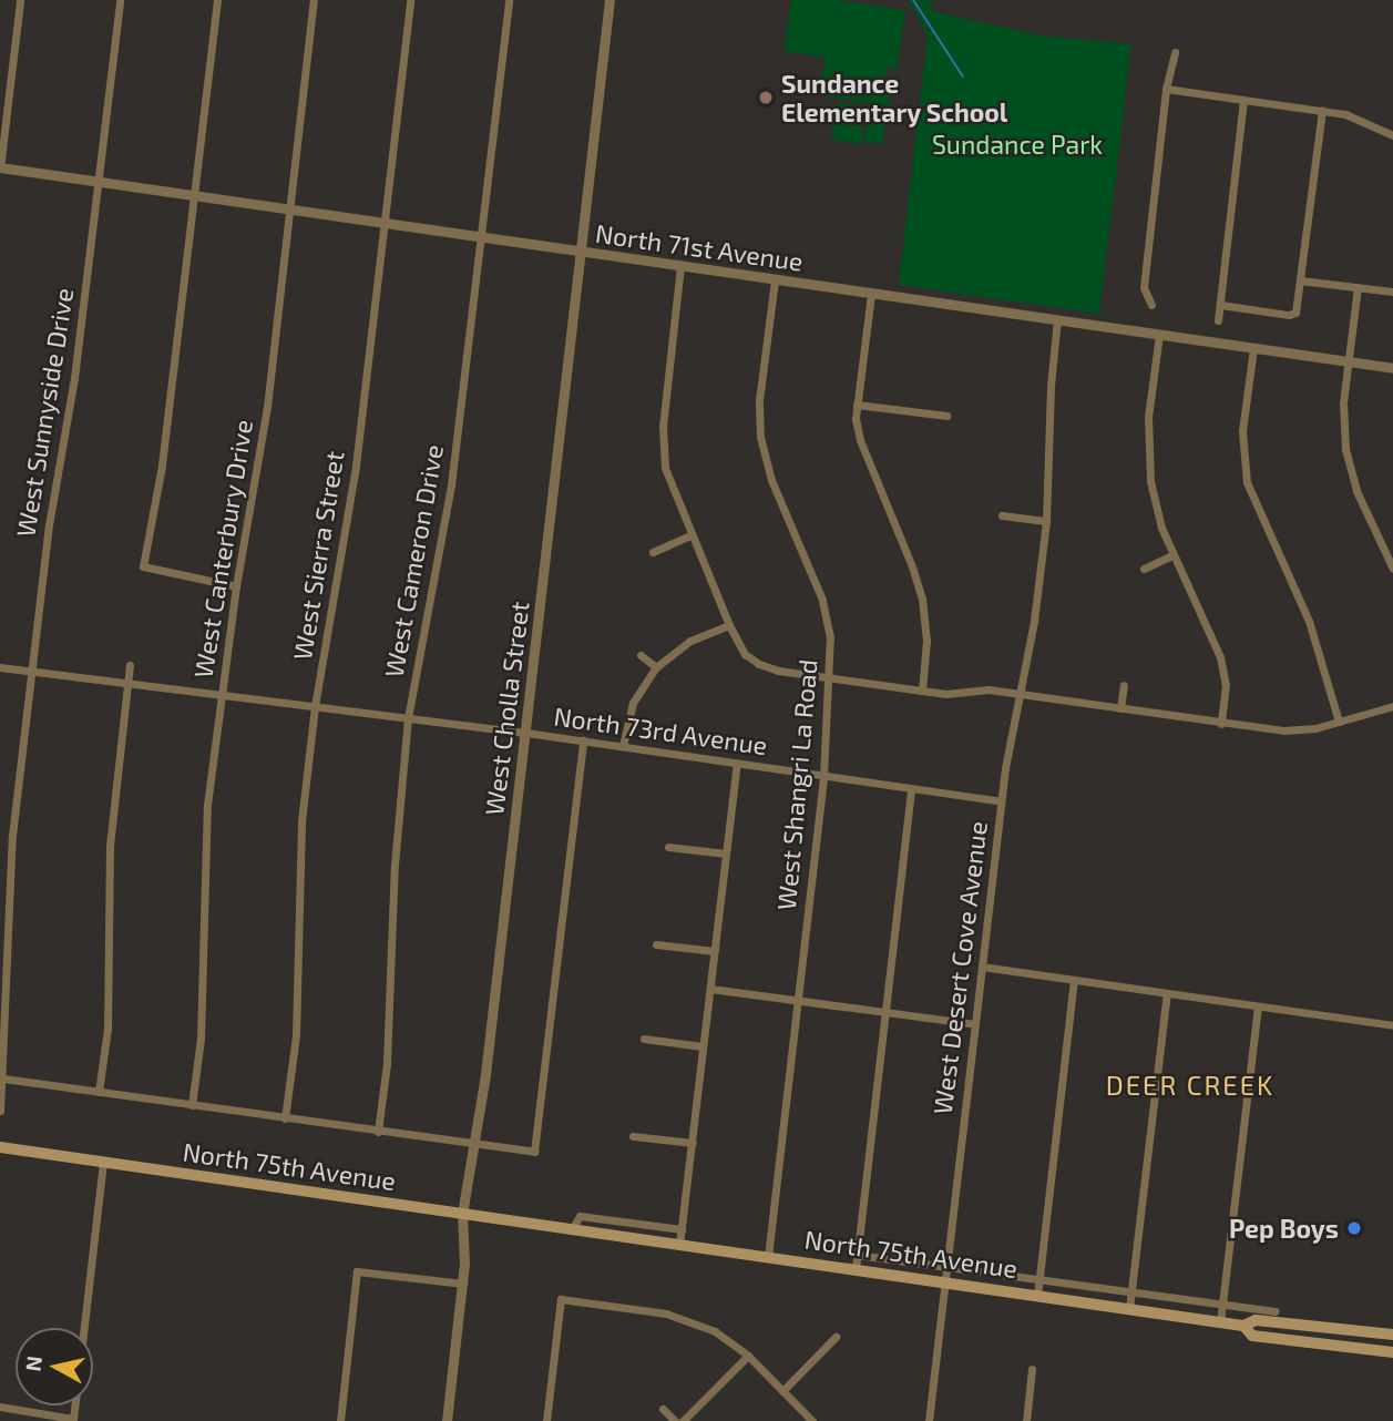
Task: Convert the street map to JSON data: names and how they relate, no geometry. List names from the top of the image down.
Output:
{
  "streets": {
    "main road": ["North 75th Avenue"],
    "street": [
      "North 71st Avenue",
      "West Sunnyside Drive",
      "West Canterbury Drive",
      "West Sierra Street",
      "West Cameron Drive",
      "West Cholla Street",
      "North 73rd Avenue",
      "West Shangri La Road",
      "West Desert Cove Avenue"
    ]
  },
  "crossings": [
    ["North 71st Avenue", "West Sunnyside Drive"],
    ["North 71st Avenue", "West Canterbury Drive"],
    ["North 71st Avenue", "West Sierra Street"],
    ["North 71st Avenue", "West Cameron Drive"],
    ["North 71st Avenue", "West Cholla Street"],
    ["North 71st Avenue", "West Shangri La Road"],
    ["North 71st Avenue", "West Desert Cove Avenue"],
    ["West Sunnyside Drive", "North 73rd Avenue"],
    ["West Canterbury Drive", "North 73rd Avenue"],
    ["West Sierra Street", "North 73rd Avenue"],
    ["West Cameron Drive", "North 73rd Avenue"],
    ["West Cholla Street", "North 73rd Avenue"],
    ["West Cholla Street", "North 75th Avenue"],
    ["North 73rd Avenue", "West Shangri La Road"],
    ["North 73rd Avenue", "West Desert Cove Avenue"],
    ["West Shangri La Road", "North 75th Avenue"],
    ["West Desert Cove Avenue", "North 75th Avenue"]
  ],
  "districts": ["DEER CREEK"],
  "parks": ["Sundance Park"],
  "places": ["Sundance Elementary School", "Pep Boys"],
  "north": "left"
}
